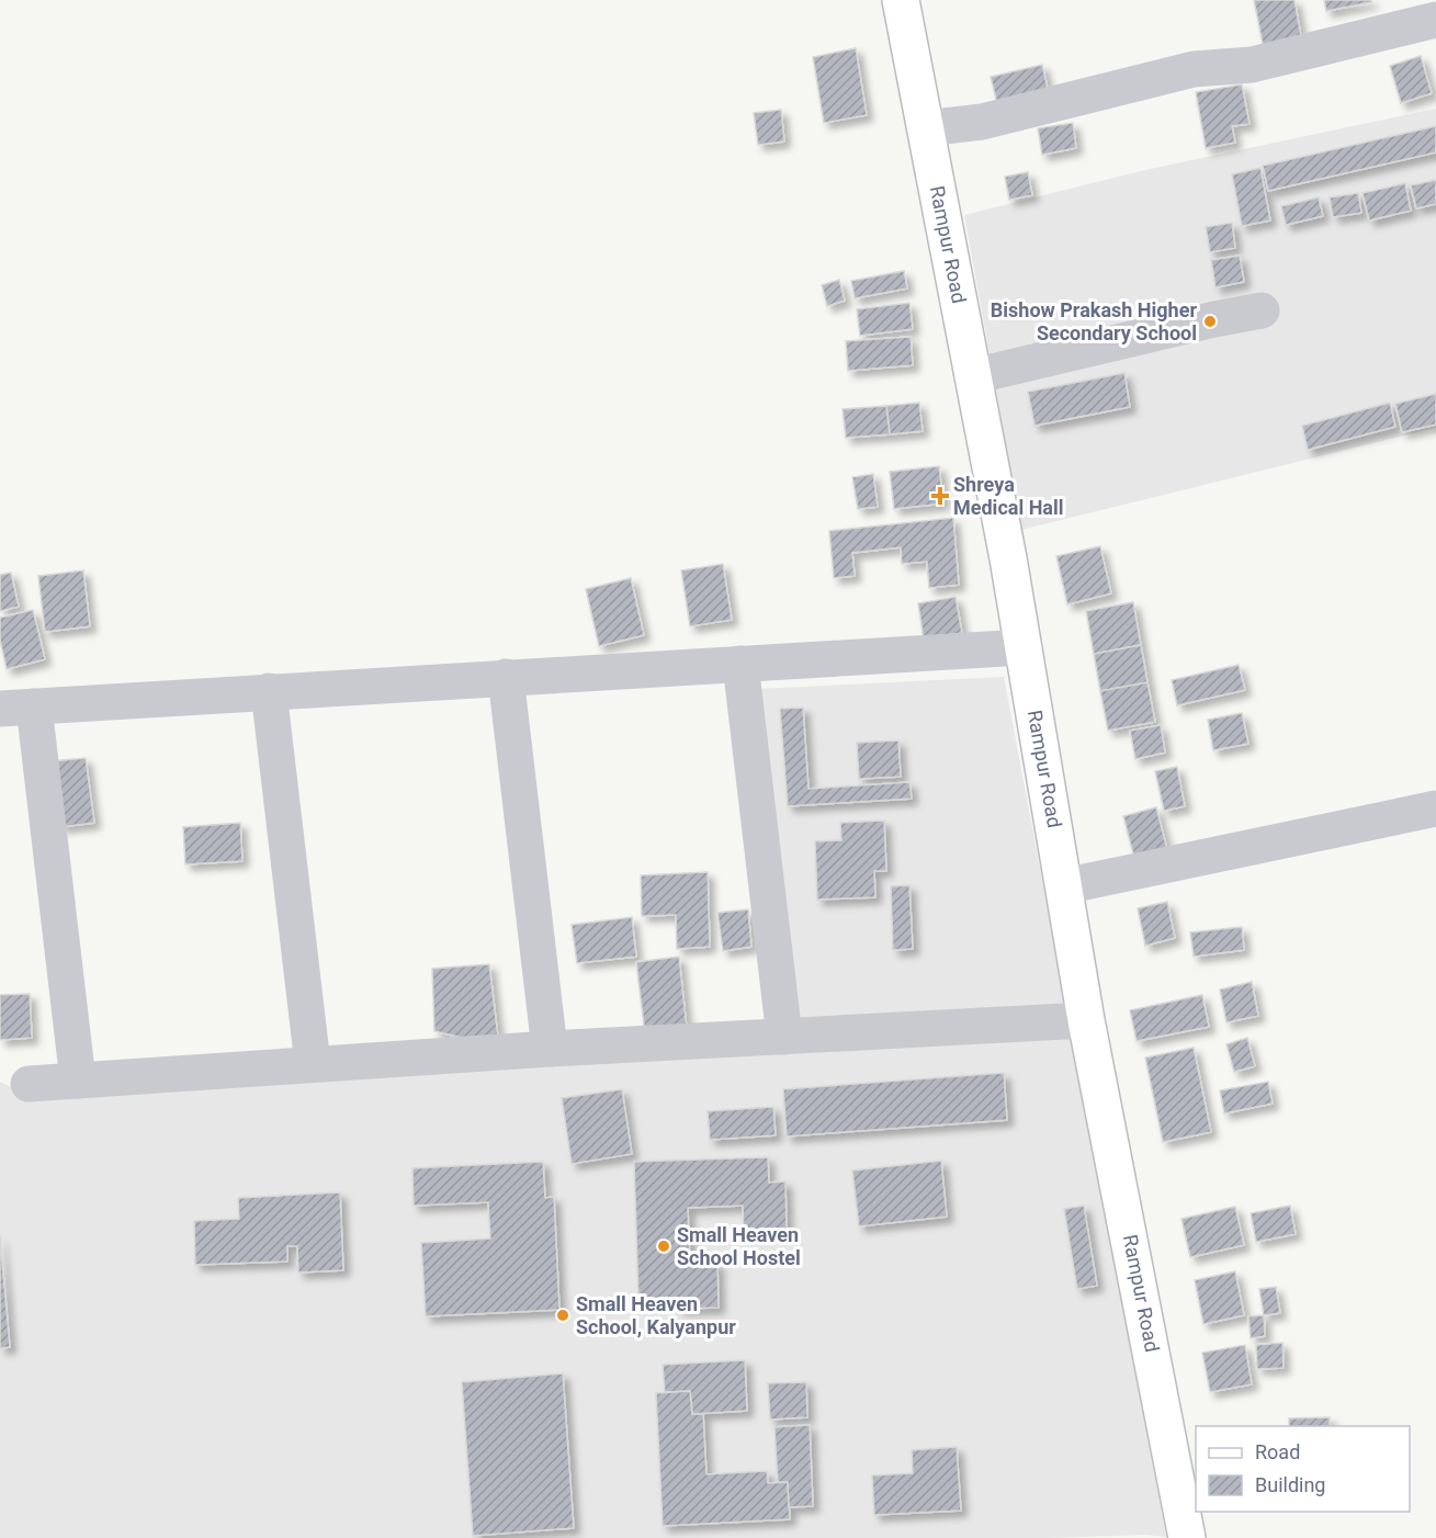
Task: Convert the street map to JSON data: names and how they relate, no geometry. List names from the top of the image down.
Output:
{
  "streets": {
    "main road": ["Rampur Road"]
  },
  "places": {
    "other": ["Bishow Prakash Higher Secondary School", "Small Heaven School Hostel", "Small Heaven School, Kalyanpur"],
    "health": ["Shreya Medical Hall"]
  },
  "legend": ["Road", "Building"]
}
